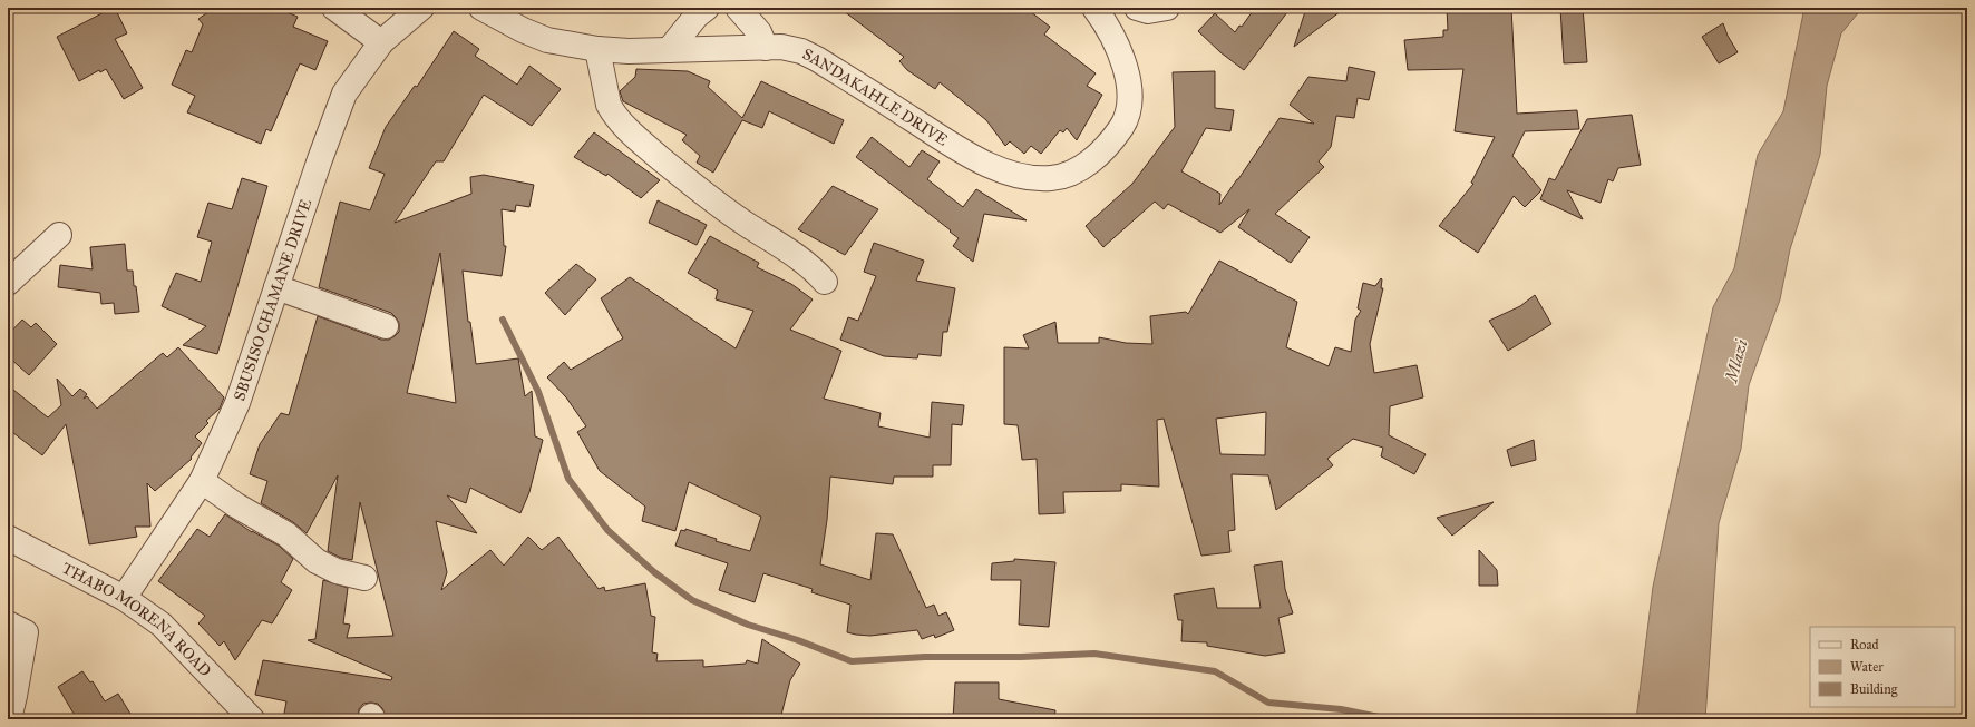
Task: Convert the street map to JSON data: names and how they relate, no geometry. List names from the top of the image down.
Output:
{
  "streets": {
    "street": ["SANDAKAHLE DRIVE", "SBUSISO CHAMANE DRIVE", "THABO MORENA ROAD"]
  },
  "crossings": [
    ["SBUSISO CHAMANE DRIVE", "THABO MORENA ROAD"]
  ],
  "water": ["Mlazi"],
  "legend": ["Road", "Water", "Building"]
}
